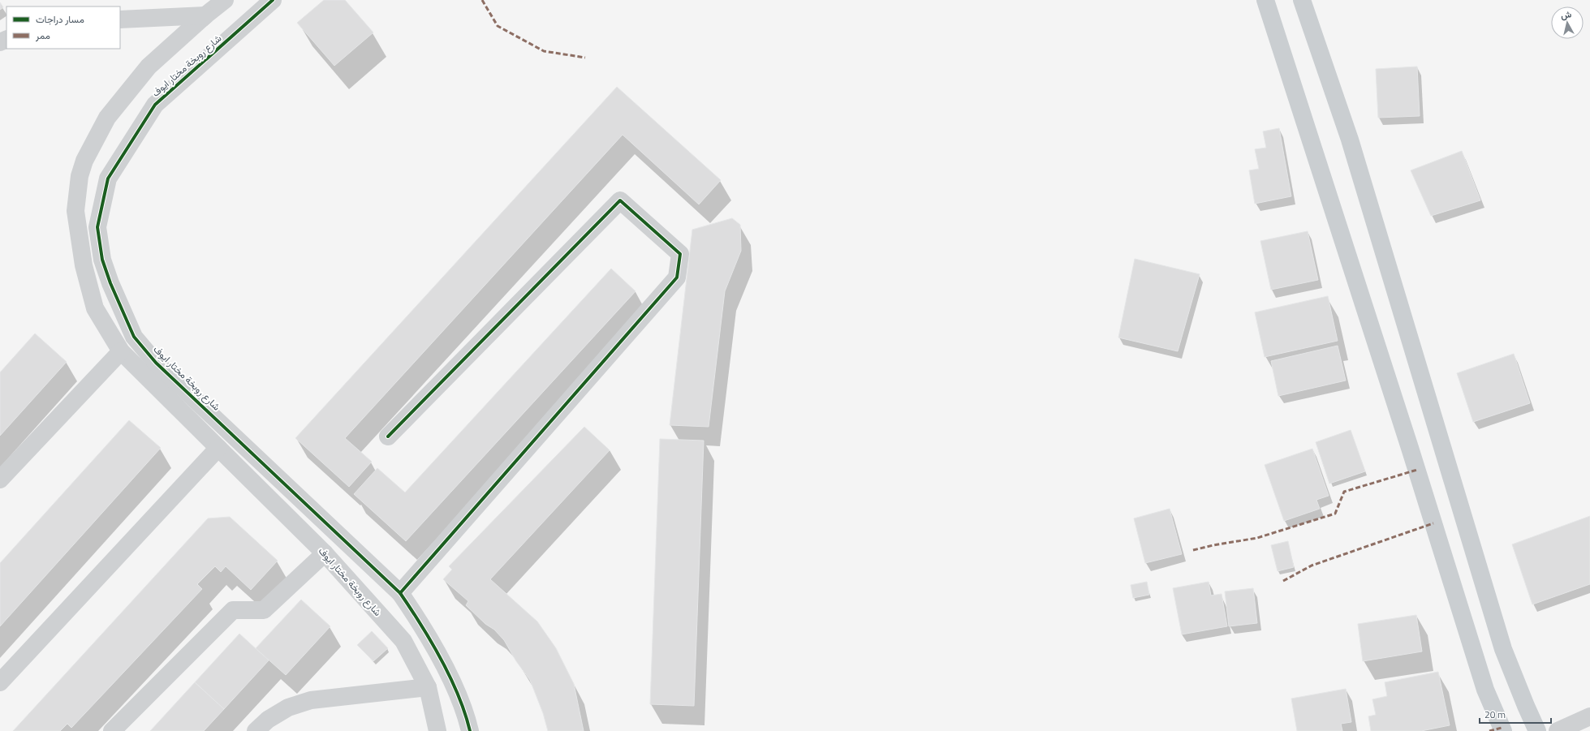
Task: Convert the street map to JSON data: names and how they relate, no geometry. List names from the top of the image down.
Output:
{
  "streets": {
    "street": ["شارع روبخة مختار ايوف"]
  },
  "legend": ["مسار دراجات", "ممر"],
  "scale_bar": "20 m",
  "north": "top"
}
